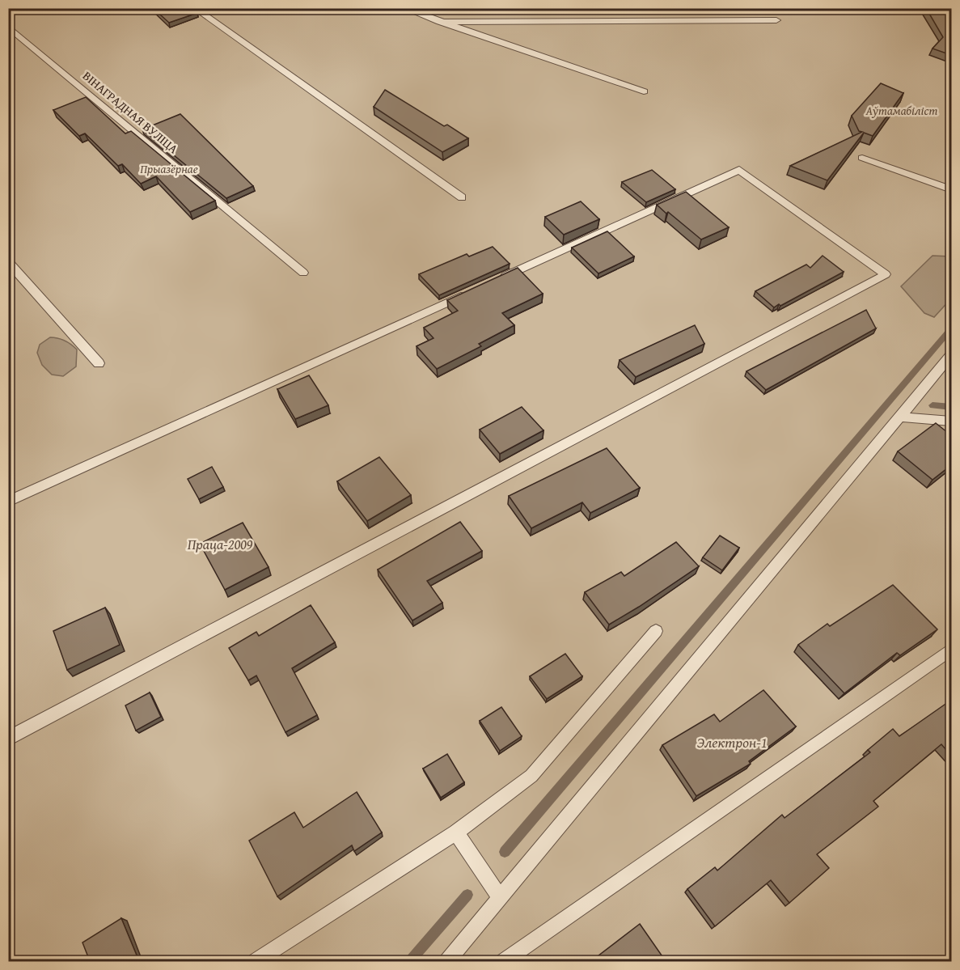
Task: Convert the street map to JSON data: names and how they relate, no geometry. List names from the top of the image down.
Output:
{
  "streets": {
    "lane": ["ВІНАГРАДНАЯ ВУЛІЦА"]
  },
  "parks": [
    "Аўтамабіліст",
    "Прыазёрнае",
    "Праца-2009",
    "Электрон-1"
  ]
}
